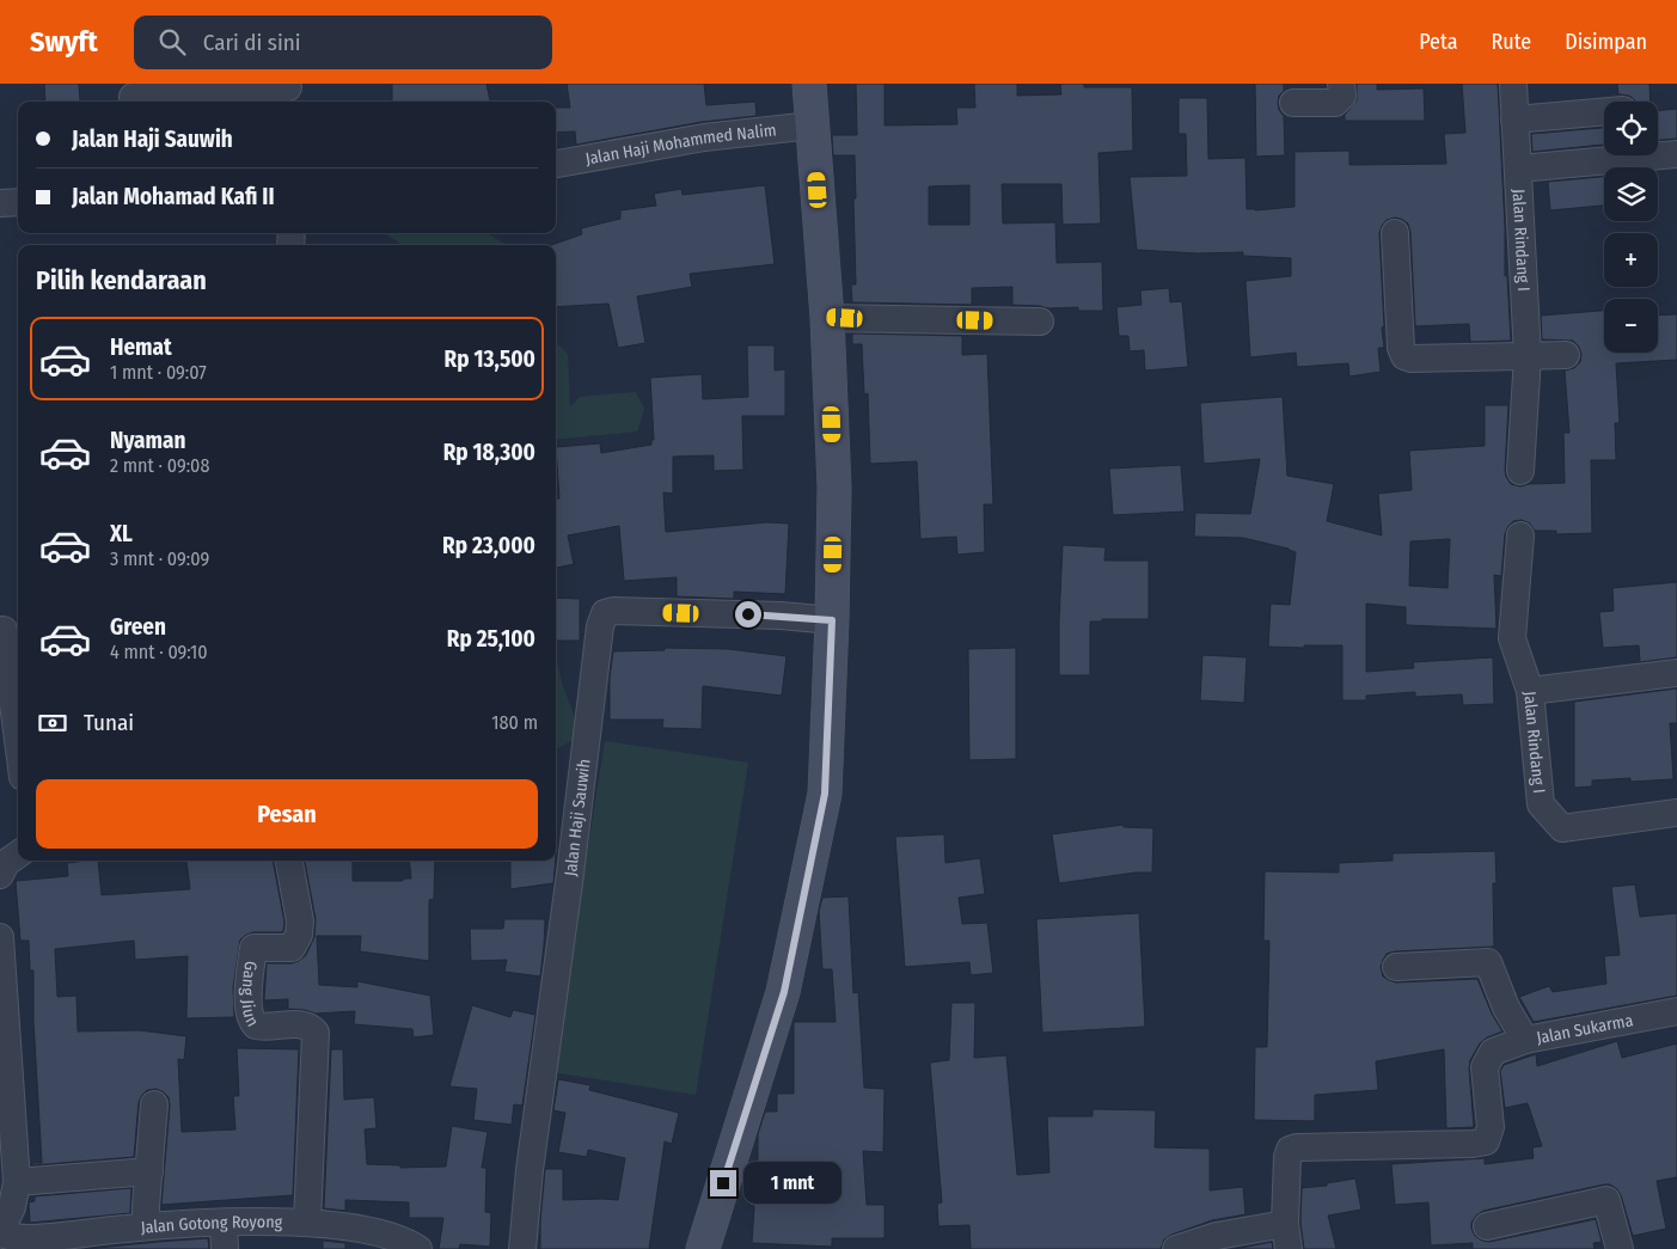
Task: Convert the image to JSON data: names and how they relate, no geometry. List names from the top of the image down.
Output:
{
  "streets": {
    "street": [
      "Jalan Haji Mohammed Nalim",
      "Jalan Rindang I",
      "Jalan Haji Sauwih",
      "Gang Jiun",
      "Jalan Sukarma",
      "Jalan Gotong Royong"
    ]
  },
  "crossings": [
    ["Gang Jiun", "Jalan Gotong Royong"]
  ],
  "page": {
    "header": "Swyft",
    "search": "Cari di sini",
    "nav": ["Peta", "Rute", "Disimpan"],
    "map_buttons": ["+", "−"],
    "banner": ["Jalan Haji Sauwih", "Jalan Mohamad Kafi II"],
    "heading": "Pilih kendaraan",
    "list": [
      {
        "name": "Hemat",
        "note": "1 mnt · 09:07",
        "value": "Rp 13,500"
      },
      {
        "name": "Nyaman",
        "note": "2 mnt · 09:08",
        "value": "Rp 18,300"
      },
      {
        "name": "XL",
        "note": "3 mnt · 09:09",
        "value": "Rp 23,000"
      },
      {
        "name": "Green",
        "note": "4 mnt · 09:10",
        "value": "Rp 25,100"
      }
    ],
    "pay": ["Tunai", "180 m"],
    "buttons": "Pesan",
    "bubble": "1 mnt"
  }
}
